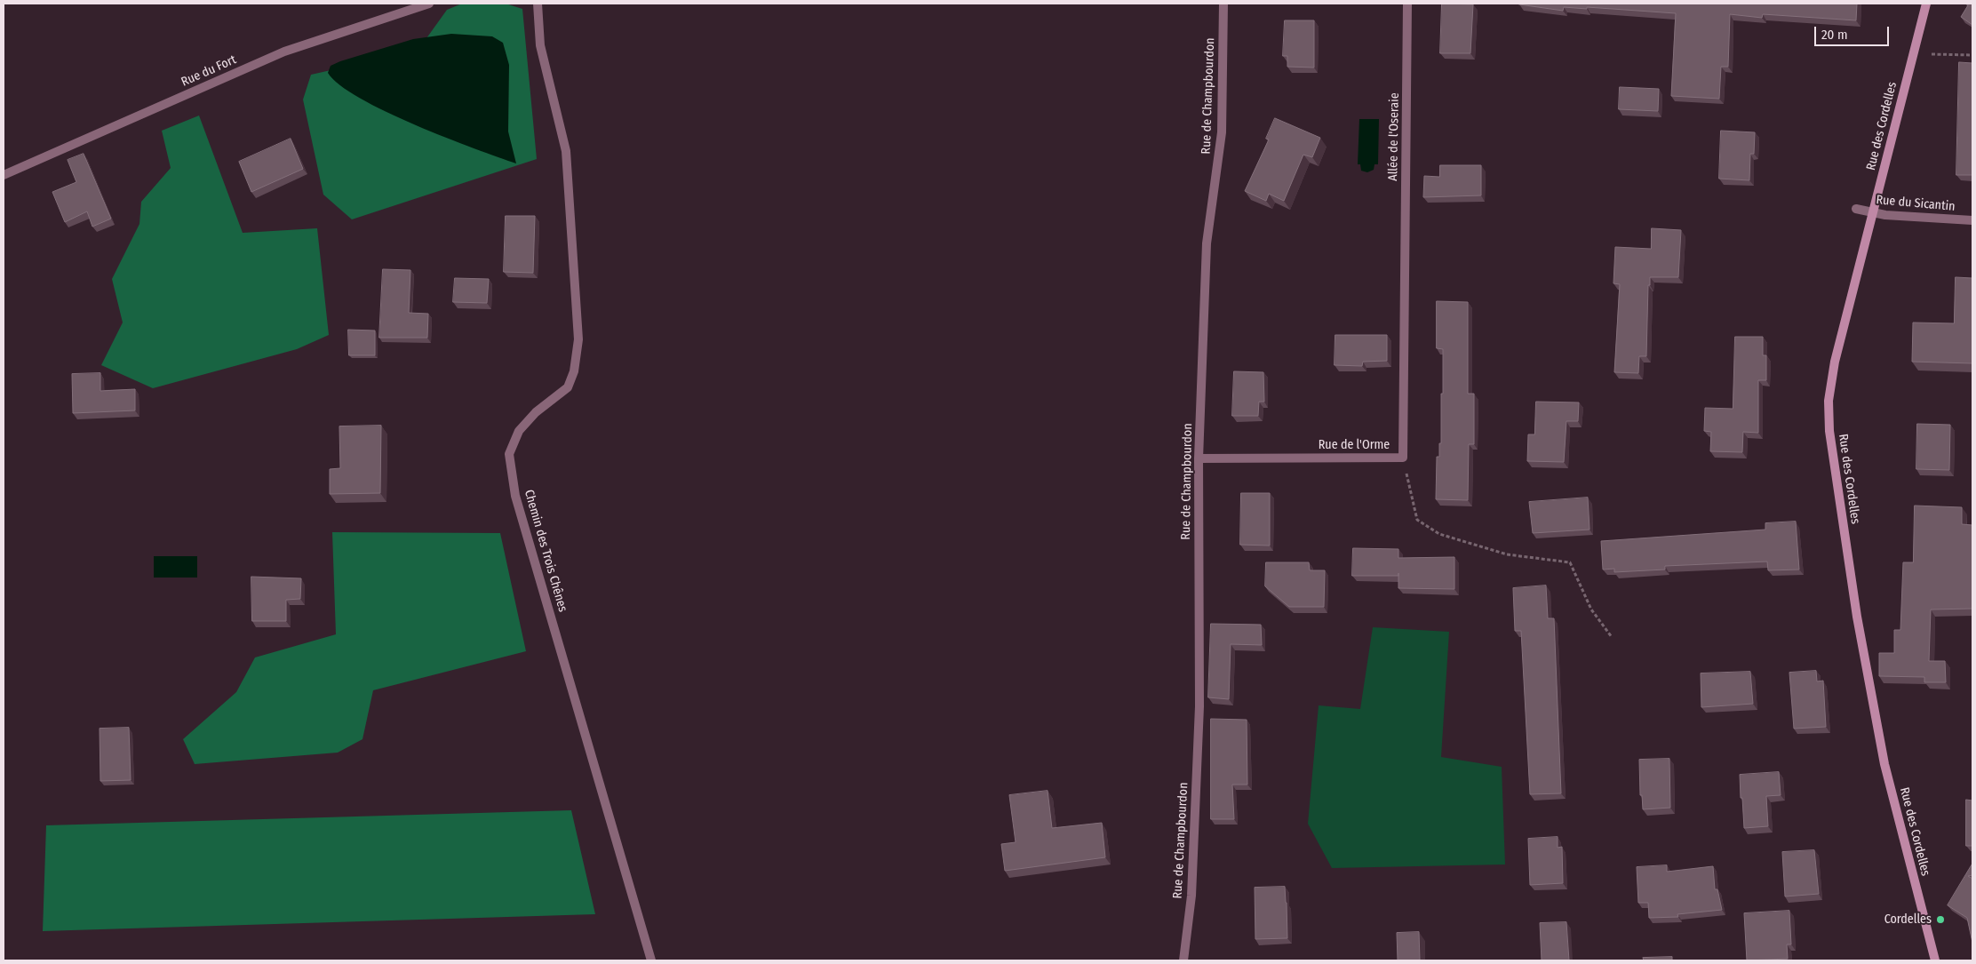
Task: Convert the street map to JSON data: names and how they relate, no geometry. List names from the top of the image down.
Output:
{
  "streets": {
    "street": [
      "Rue du Fort",
      "Rue de Champbourdon",
      "Rue des Cordelles",
      "Allée de l'Oseraie",
      "Rue du Sicantin",
      "Rue de l'Orme",
      "Chemin des Trois Chênes"
    ]
  },
  "crossings": [
    ["Rue de Champbourdon", "Rue de l'Orme"],
    ["Rue des Cordelles", "Rue du Sicantin"],
    ["Allée de l'Oseraie", "Rue de l'Orme"]
  ],
  "places": ["Cordelles"],
  "scale_bar": "20 m"
}
